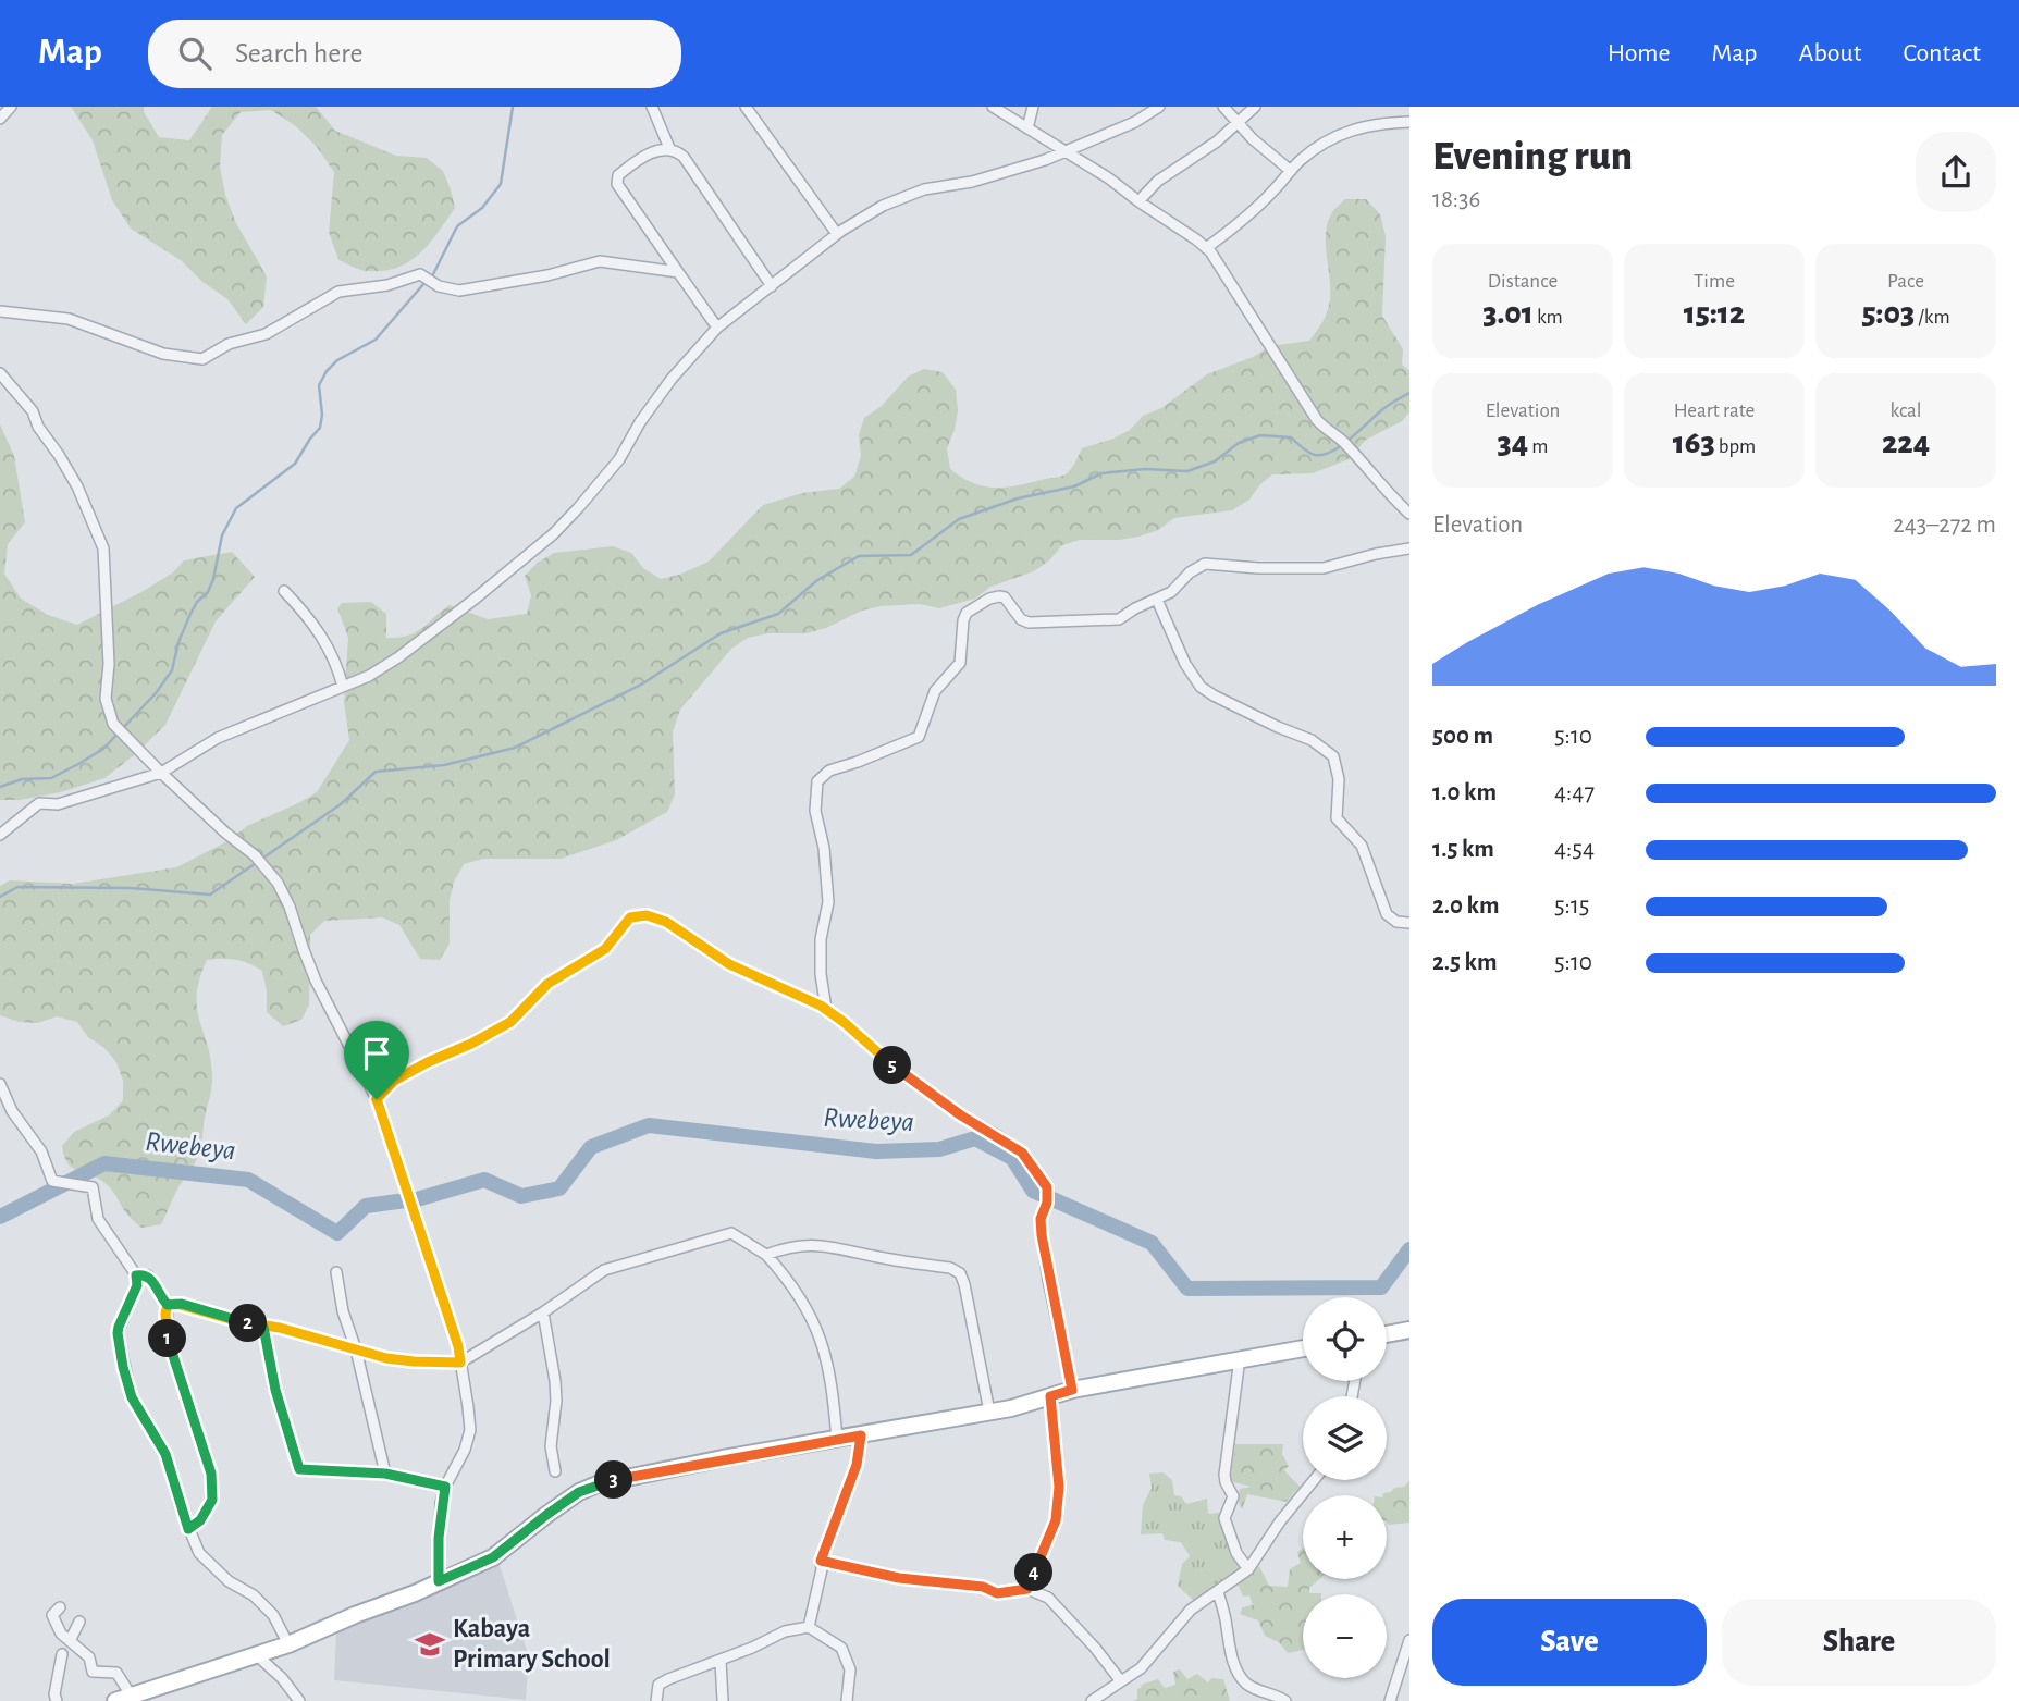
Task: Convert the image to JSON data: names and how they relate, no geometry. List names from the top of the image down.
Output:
{
  "water": ["Rwebeya"],
  "places": {
    "school or university": ["Kabaya Primary School"]
  },
  "page": {
    "header": "Map",
    "search": "Search here",
    "nav": [
      "Home",
      "Map",
      "About",
      "Contact"
    ],
    "heading": ["Evening run", "18:36"],
    "stats": [
      ["Distance", "3.01 km"],
      ["Time", "15:12"],
      ["Pace", "5:03 /km"],
      ["Elevation", "34 m"],
      ["Heart rate", "163 bpm"],
      ["kcal", "224"]
    ],
    "chart": ["Elevation", "243–272 m"],
    "list": [
      {
        "name": "500 m",
        "note": "5:10"
      },
      {
        "name": "1.0 km",
        "note": "4:47"
      },
      {
        "name": "1.5 km",
        "note": "4:54"
      },
      {
        "name": "2.0 km",
        "note": "5:15"
      },
      {
        "name": "2.5 km",
        "note": "5:10"
      }
    ],
    "pins": [
      "5",
      "2",
      "1",
      "3",
      "4"
    ],
    "map_buttons": ["+", "−"],
    "buttons": ["Save", "Share"]
  }
}
